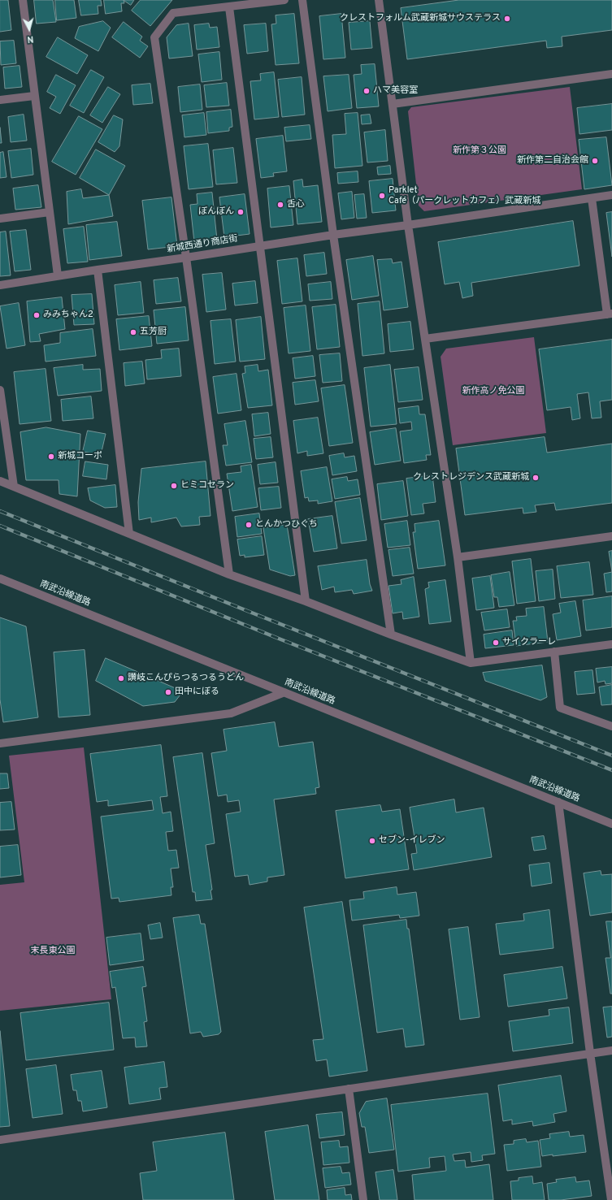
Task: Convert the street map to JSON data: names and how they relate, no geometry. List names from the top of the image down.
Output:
{
  "streets": {
    "street": ["新城西通り商店街", "南武沿線道路"]
  },
  "parks": ["新作第３公園", "新作高ノ免公園", "末長東公園"],
  "places": [
    "クレストフォルム武蔵新城サウステラス",
    "ハマ美容室",
    "新作第二自治会館",
    "Parklet Café（パークレットカフェ）武蔵新城",
    "舌心",
    "ぼんぼん",
    "みみちゃん2",
    "五芳厨",
    "新城コーポ",
    "クレストレジデンス武蔵新城",
    "ヒミコセラン",
    "とんかつひぐち",
    "サイクラーレ",
    "讃岐こんぴらつるつるうどん",
    "田中にぼる",
    "セブン-イレブン"
  ],
  "north": "bottom"
}
